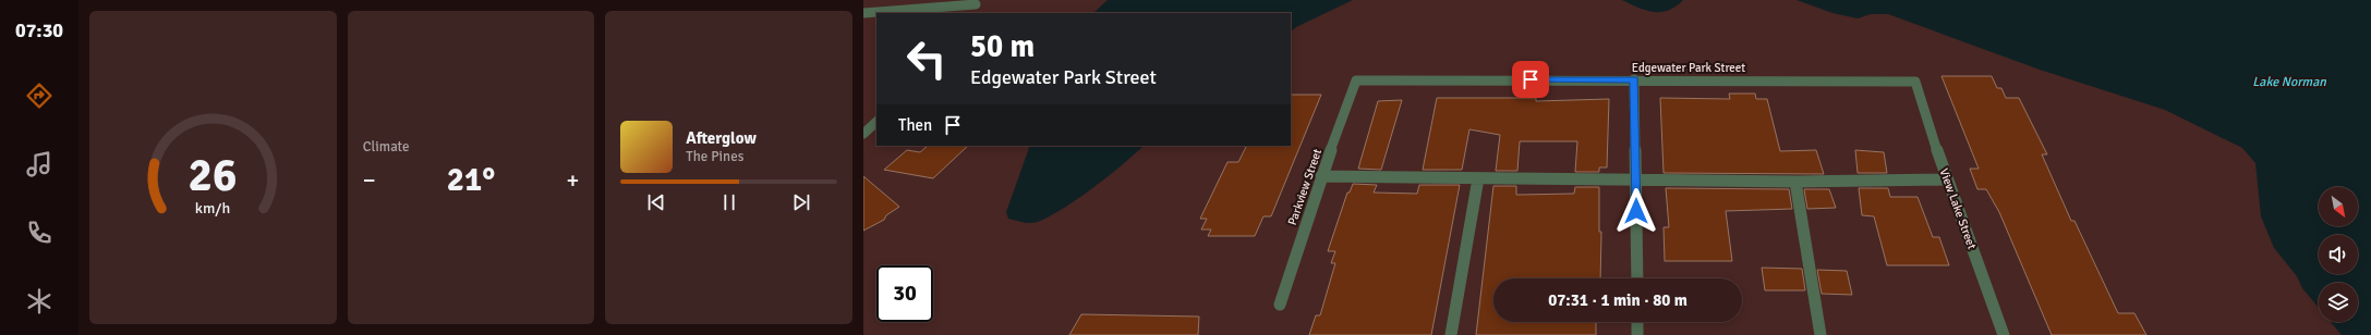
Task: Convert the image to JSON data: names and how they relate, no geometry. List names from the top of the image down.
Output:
{
  "streets": {
    "street": ["Edgewater Park Street", "Parkview Street", "View Lake Street"]
  },
  "crossings": [
    ["Edgewater Park Street", "Parkview Street"],
    ["Edgewater Park Street", "View Lake Street"]
  ],
  "water": ["Lake Norman"],
  "north": "bottom right",
  "page": {
    "tabs": "07:30",
    "tile": "Climate",
    "turn": ["50 m", "Edgewater Park Street"],
    "then": "Then",
    "song": ["Afterglow", "The Pines"],
    "heat": ["−", "21°", "+"],
    "limit": "30",
    "trip": "07:31 · 1 min · 80 m",
    "gauge": ["26", "km/h"]
  }
}
